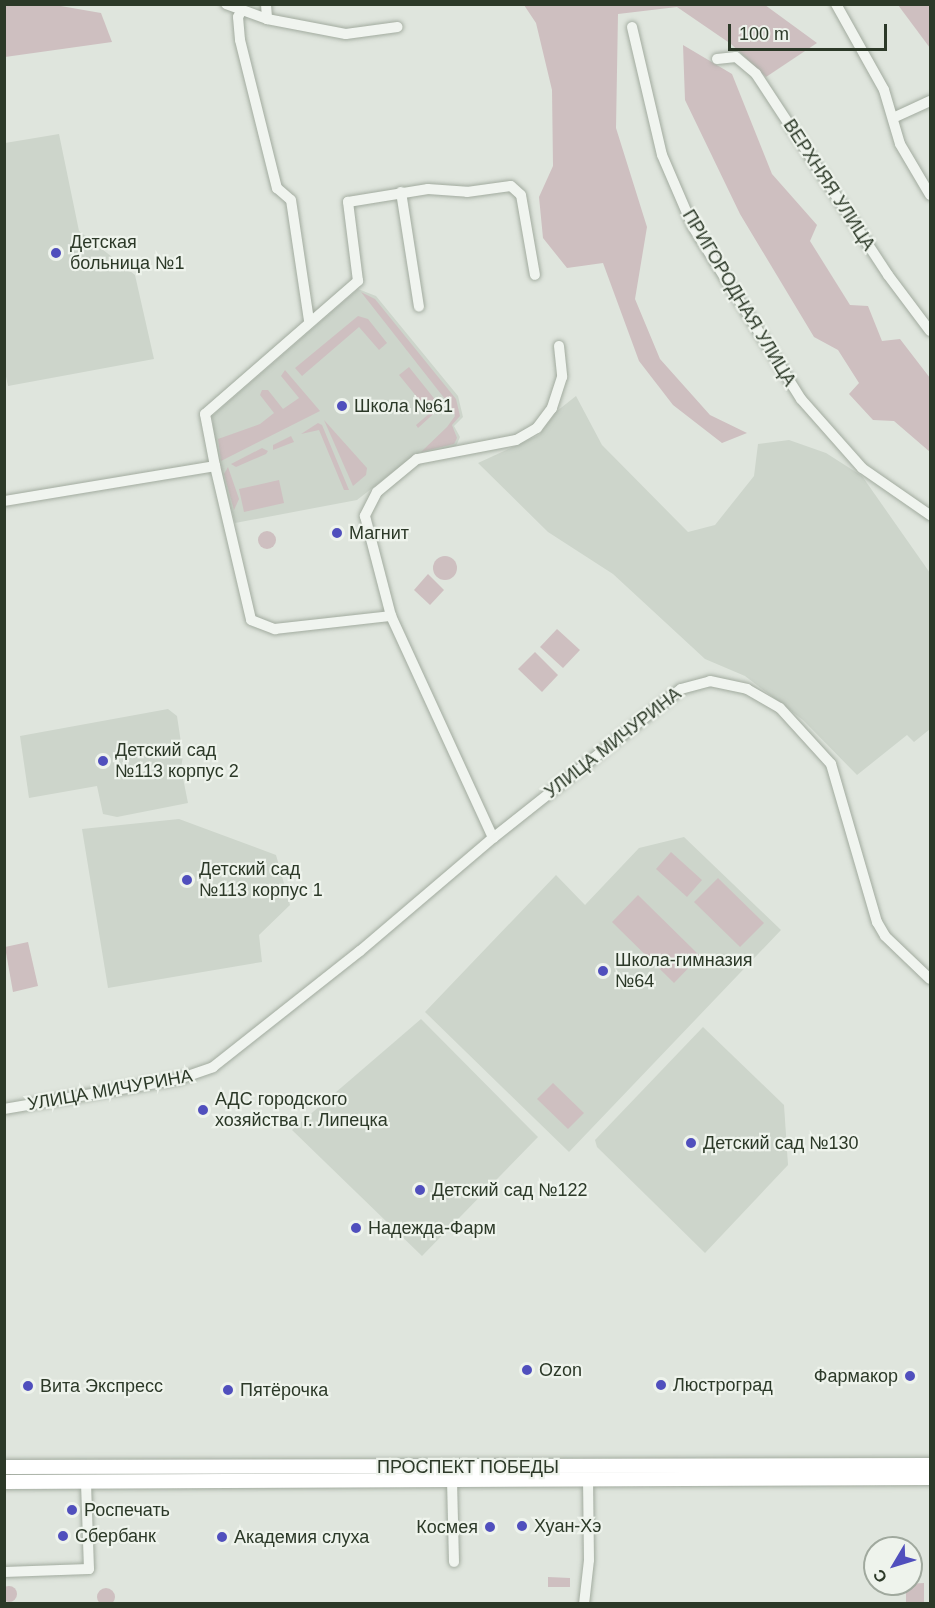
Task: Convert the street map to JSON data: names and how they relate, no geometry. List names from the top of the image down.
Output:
{
  "streets": {
    "main road": ["ПРОСПЕКТ ПОБЕДЫ"],
    "street": ["ВЕРХНЯЯ УЛИЦА", "ПРИГОРОДНАЯ УЛИЦА", "УЛИЦА МИЧУРИНА"]
  },
  "places": [
    "Детская больница №1",
    "Школа №61",
    "Магнит",
    "Детский сад №113 корпус 2",
    "Детский сад №113 корпус 1",
    "Школа-гимназия №64",
    "АДС городского хозяйства г. Липецка",
    "Детский сад №130",
    "Детский сад №122",
    "Надежда-Фарм",
    "Ozon",
    "Фармакор",
    "Люстроград",
    "Вита Экспресс",
    "Пятёрочка",
    "Роспечать",
    "Хуан-Хэ",
    "Космея",
    "Сбербанк",
    "Академия слуха"
  ],
  "scale_bar": "100 m",
  "north": "bottom left"
}
